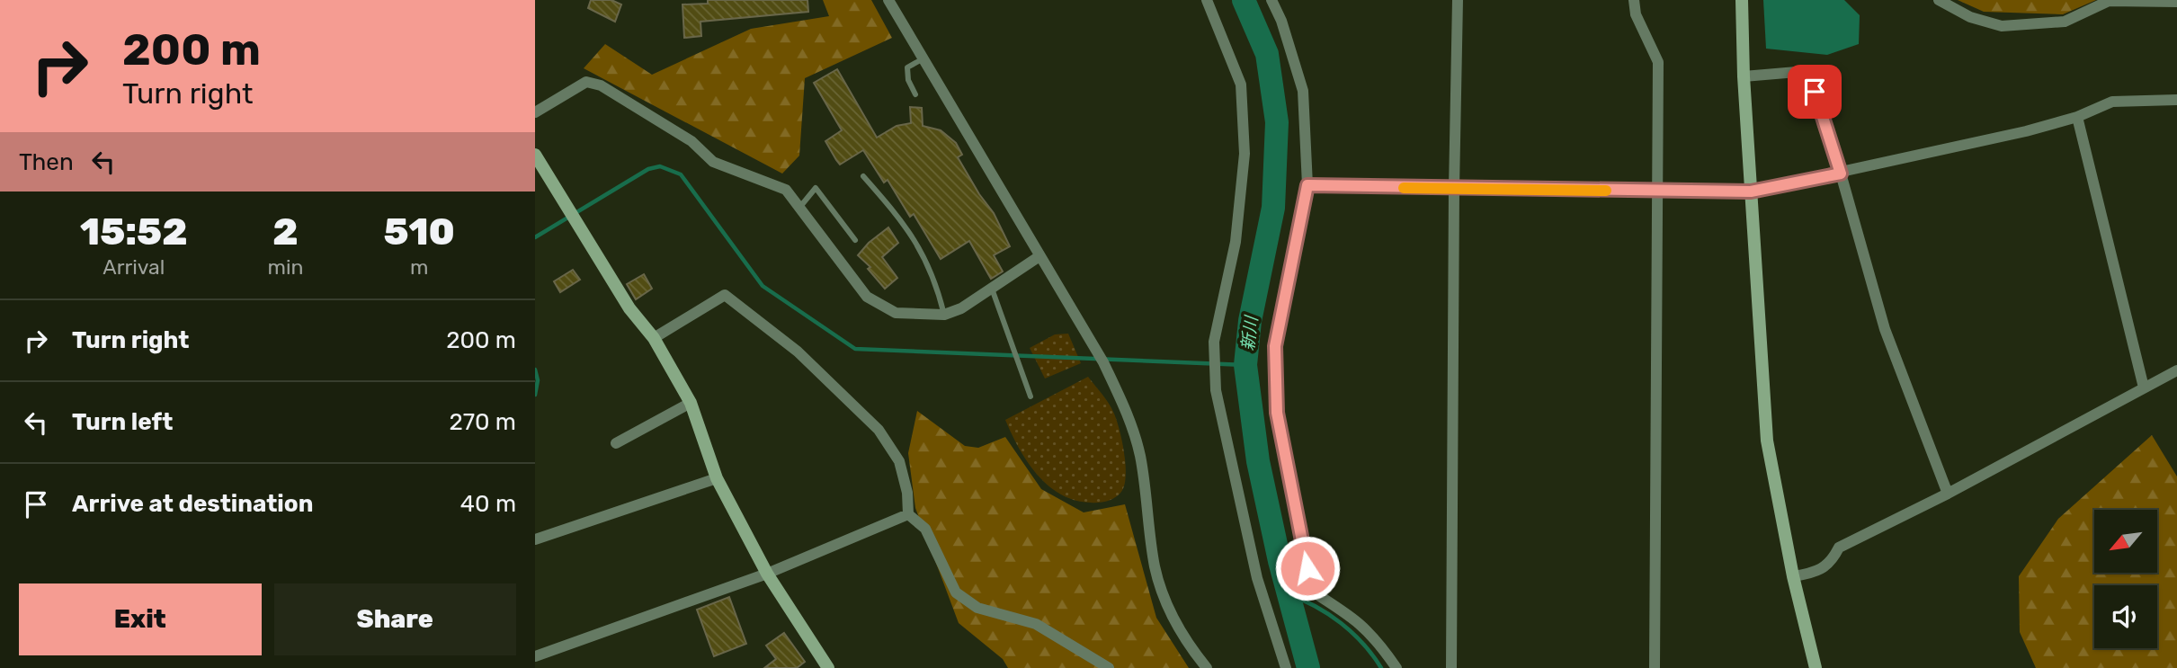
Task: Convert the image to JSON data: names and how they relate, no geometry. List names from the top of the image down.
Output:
{
  "water": ["新川"],
  "north": "bottom left",
  "page": {
    "turn": ["200 m", "Turn right"],
    "then": "Then",
    "eta": [
      "15:52",
      "Arrival",
      "2",
      "min",
      "510",
      "m"
    ],
    "list": [
      {
        "name": "Turn right",
        "value": "200 m"
      },
      {
        "name": "Turn left",
        "value": "270 m"
      },
      {
        "name": "Arrive at destination",
        "value": "40 m"
      }
    ],
    "buttons": ["Exit", "Share"]
  }
}
